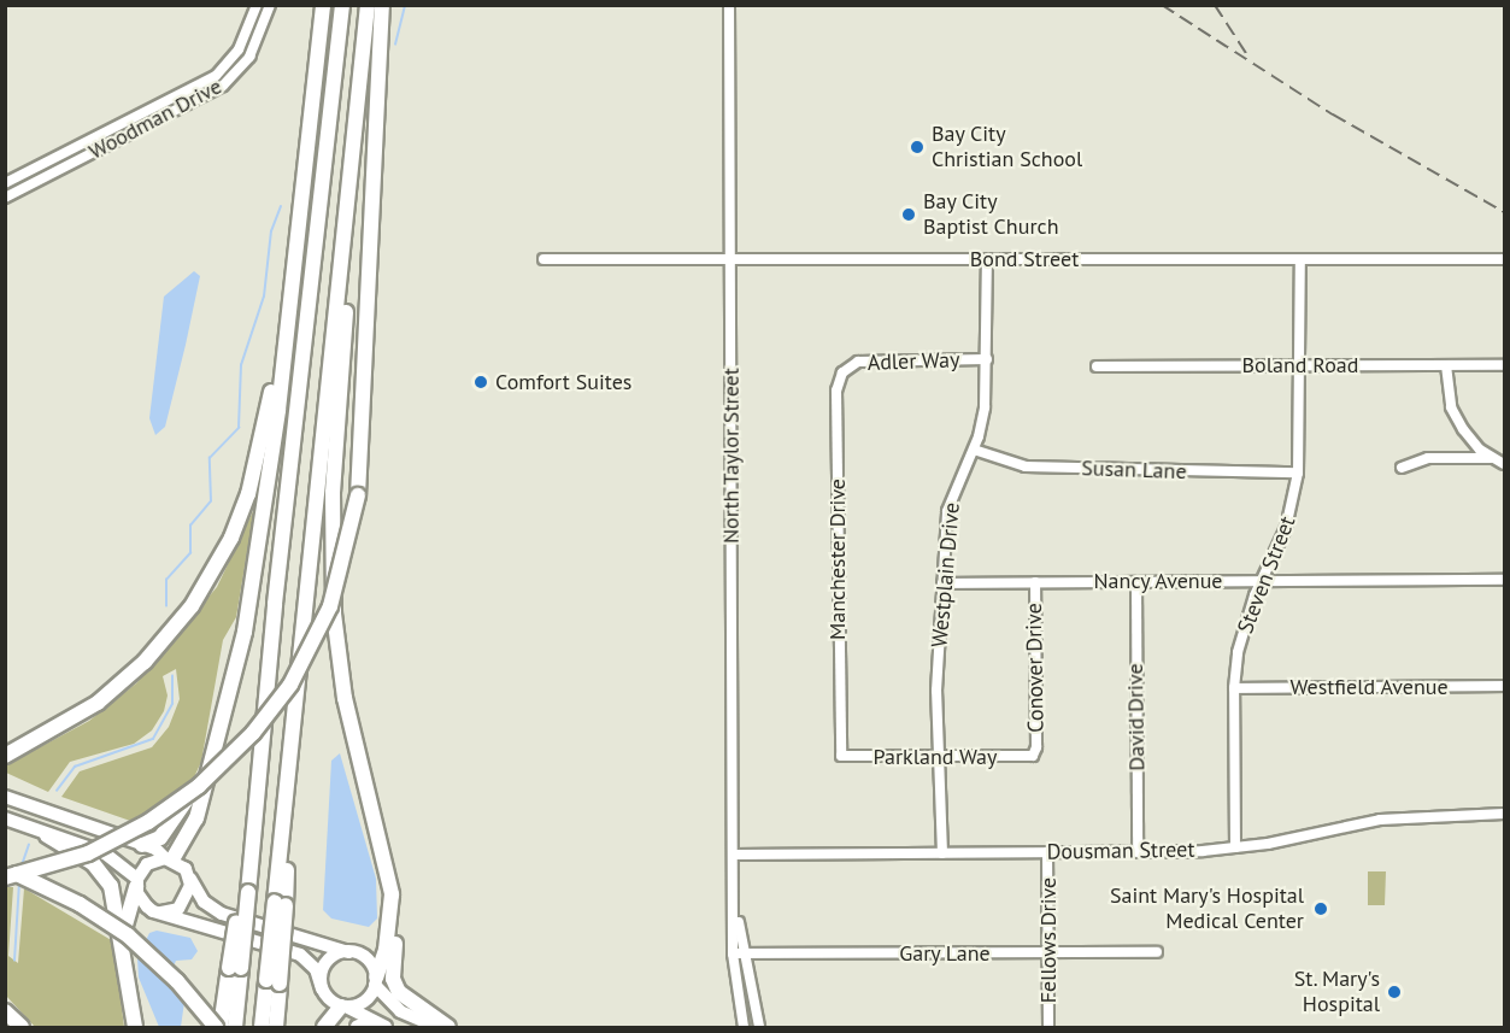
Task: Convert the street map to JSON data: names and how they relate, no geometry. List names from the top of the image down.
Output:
{
  "streets": {
    "street": [
      "Woodman Drive",
      "Bond Street",
      "Adler Way",
      "Boland Road",
      "North Taylor Street",
      "Susan Lane",
      "Manchester Drive",
      "Westplain Drive",
      "Steven Street",
      "Nancy Avenue",
      "Conover Drive",
      "Westfield Avenue",
      "David Drive",
      "Parkland Way",
      "Dousman Street",
      "Fellows Drive",
      "Gary Lane"
    ]
  },
  "crossings": [
    ["Bond Street", "North Taylor Street"],
    ["Bond Street", "Westplain Drive"],
    ["Bond Street", "Steven Street"],
    ["Adler Way", "Manchester Drive"],
    ["Adler Way", "Westplain Drive"],
    ["Boland Road", "Steven Street"],
    ["North Taylor Street", "Dousman Street"],
    ["Susan Lane", "Westplain Drive"],
    ["Susan Lane", "Steven Street"],
    ["Manchester Drive", "Parkland Way"],
    ["Westplain Drive", "Nancy Avenue"],
    ["Westplain Drive", "Parkland Way"],
    ["Westplain Drive", "Dousman Street"],
    ["Steven Street", "Nancy Avenue"],
    ["Steven Street", "Westfield Avenue"],
    ["Steven Street", "Dousman Street"],
    ["Nancy Avenue", "Conover Drive"],
    ["Nancy Avenue", "David Drive"],
    ["Conover Drive", "Parkland Way"],
    ["David Drive", "Dousman Street"],
    ["Dousman Street", "Fellows Drive"],
    ["Fellows Drive", "Gary Lane"]
  ],
  "places": [
    "Bay City Christian School",
    "Bay City Baptist Church",
    "Comfort Suites",
    "Saint Mary's Hospital Medical Center",
    "St. Mary's Hospital"
  ]
}
